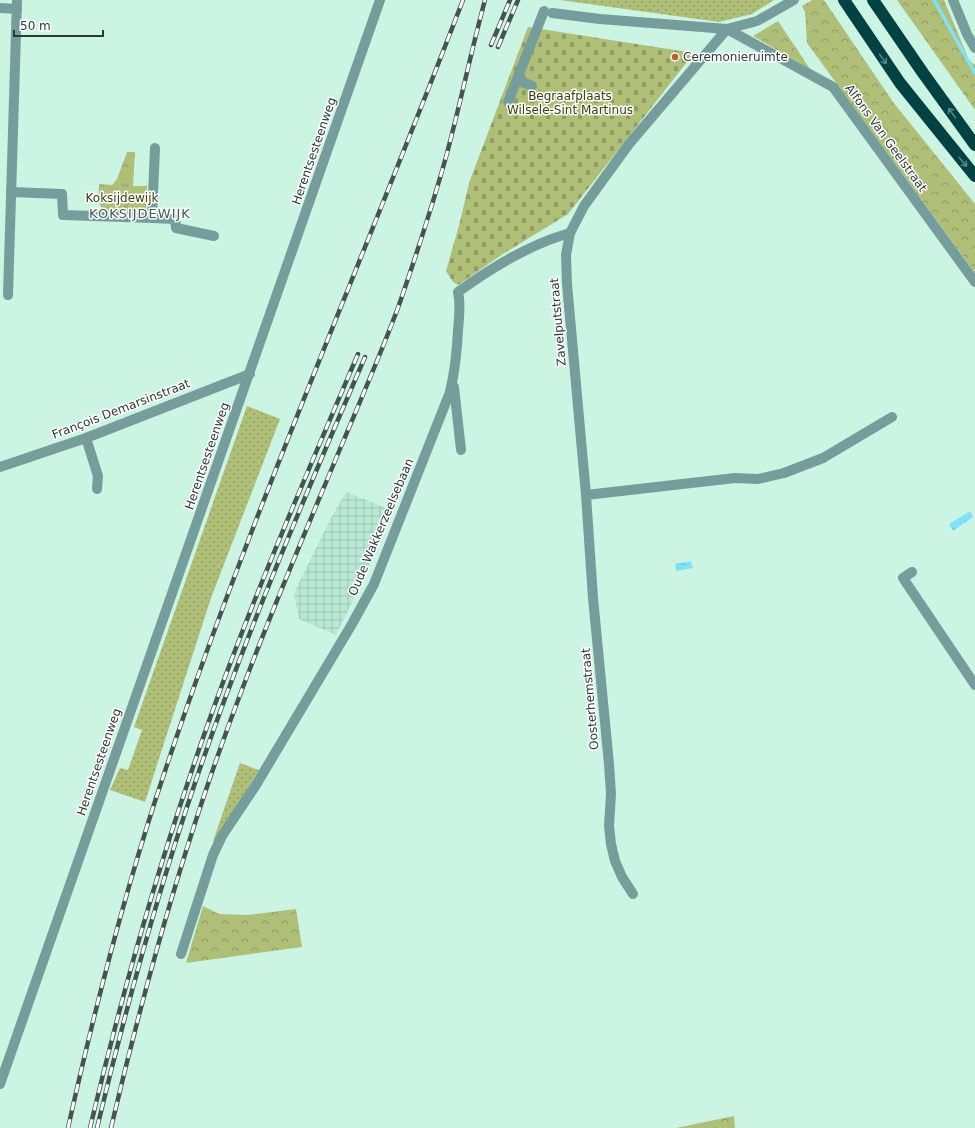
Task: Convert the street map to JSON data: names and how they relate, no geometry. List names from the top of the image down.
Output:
{
  "streets": {
    "street": [
      "Alfons Van Geelstraat",
      "Herentsesteenweg",
      "Zavelputstraat",
      "François Demarsinstraat",
      "Oude Wakkerzeelsebaan",
      "Oosterhemstraat"
    ]
  },
  "crossings": [
    ["Alfons Van Geelstraat", "Zavelputstraat"],
    ["Herentsesteenweg", "François Demarsinstraat"],
    ["Zavelputstraat", "Oude Wakkerzeelsebaan"],
    ["Zavelputstraat", "Oosterhemstraat"]
  ],
  "districts": ["KOKSIJDEWIJK"],
  "parks": ["Begraafplaats Wilsele-Sint Martinus", "Koksijdewijk"],
  "places": ["Ceremonieruimte"],
  "scale_bar": "50 m"
}
